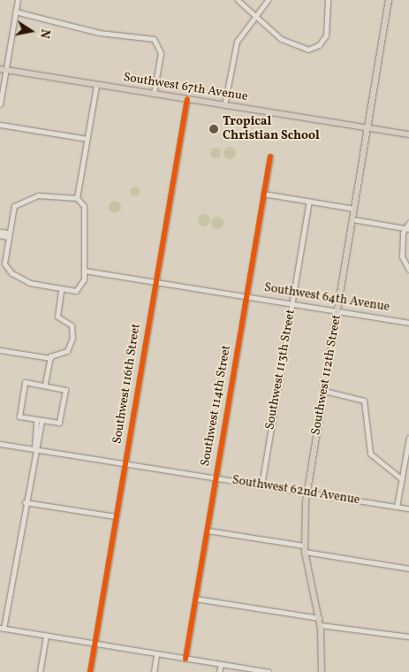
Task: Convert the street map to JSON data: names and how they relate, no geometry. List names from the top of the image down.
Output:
{
  "streets": {
    "main road": ["Southwest 67th Avenue", "Southwest 112th Street"],
    "street": [
      "Southwest 64th Avenue",
      "Southwest 113th Street",
      "Southwest 116th Street",
      "Southwest 114th Street",
      "Southwest 62nd Avenue"
    ]
  },
  "crossings": [
    ["Southwest 67th Avenue", "Southwest 112th Street"],
    ["Southwest 67th Avenue", "Southwest 116th Street"],
    ["Southwest 64th Avenue", "Southwest 113th Street"],
    ["Southwest 64th Avenue", "Southwest 112th Street"],
    ["Southwest 64th Avenue", "Southwest 116th Street"],
    ["Southwest 64th Avenue", "Southwest 114th Street"],
    ["Southwest 113th Street", "Southwest 62nd Avenue"],
    ["Southwest 112th Street", "Southwest 62nd Avenue"],
    ["Southwest 116th Street", "Southwest 62nd Avenue"],
    ["Southwest 114th Street", "Southwest 62nd Avenue"]
  ],
  "places": ["Tropical Christian School"],
  "north": "right"
}
